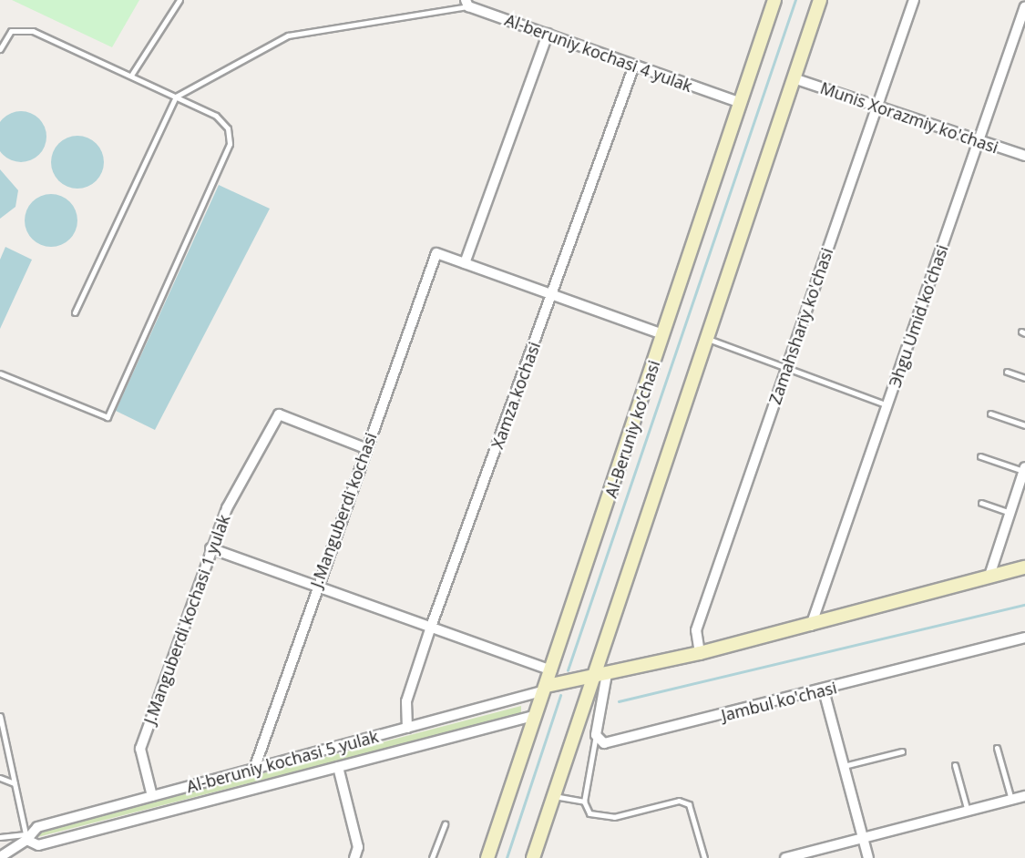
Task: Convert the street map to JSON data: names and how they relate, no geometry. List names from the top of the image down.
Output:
{
  "streets": {
    "main road": ["Al-Beruniy ko’chasi"],
    "street": [
      "Al-beruniy kochasi 4 yulak",
      "Munis Xorazmiy ko'chasi",
      "Эhgu Umid ko’chasi",
      "Zamahshariy ko'chasi",
      "Xamza kochasi",
      "J.Manguberdi kochasi",
      "J.Manguberdi kochasi 1 yulak",
      "Jambul ko'chasi",
      "Al-beruniy kochasi 5 yulak"
    ]
  },
  "crossings": [
    ["Al-beruniy kochasi 4 yulak", "Xamza kochasi"],
    ["Al-beruniy kochasi 4 yulak", "Al-Beruniy ko’chasi"],
    ["Munis Xorazmiy ko'chasi", "Эhgu Umid ko’chasi"],
    ["Munis Xorazmiy ko'chasi", "Zamahshariy ko'chasi"],
    ["Xamza kochasi", "Al-beruniy kochasi 5 yulak"],
    ["Al-Beruniy ko’chasi", "Al-beruniy kochasi 5 yulak"],
    ["J.Manguberdi kochasi", "J.Manguberdi kochasi 1 yulak"],
    ["J.Manguberdi kochasi", "Al-beruniy kochasi 5 yulak"],
    ["J.Manguberdi kochasi 1 yulak", "Al-beruniy kochasi 5 yulak"]
  ]
}
